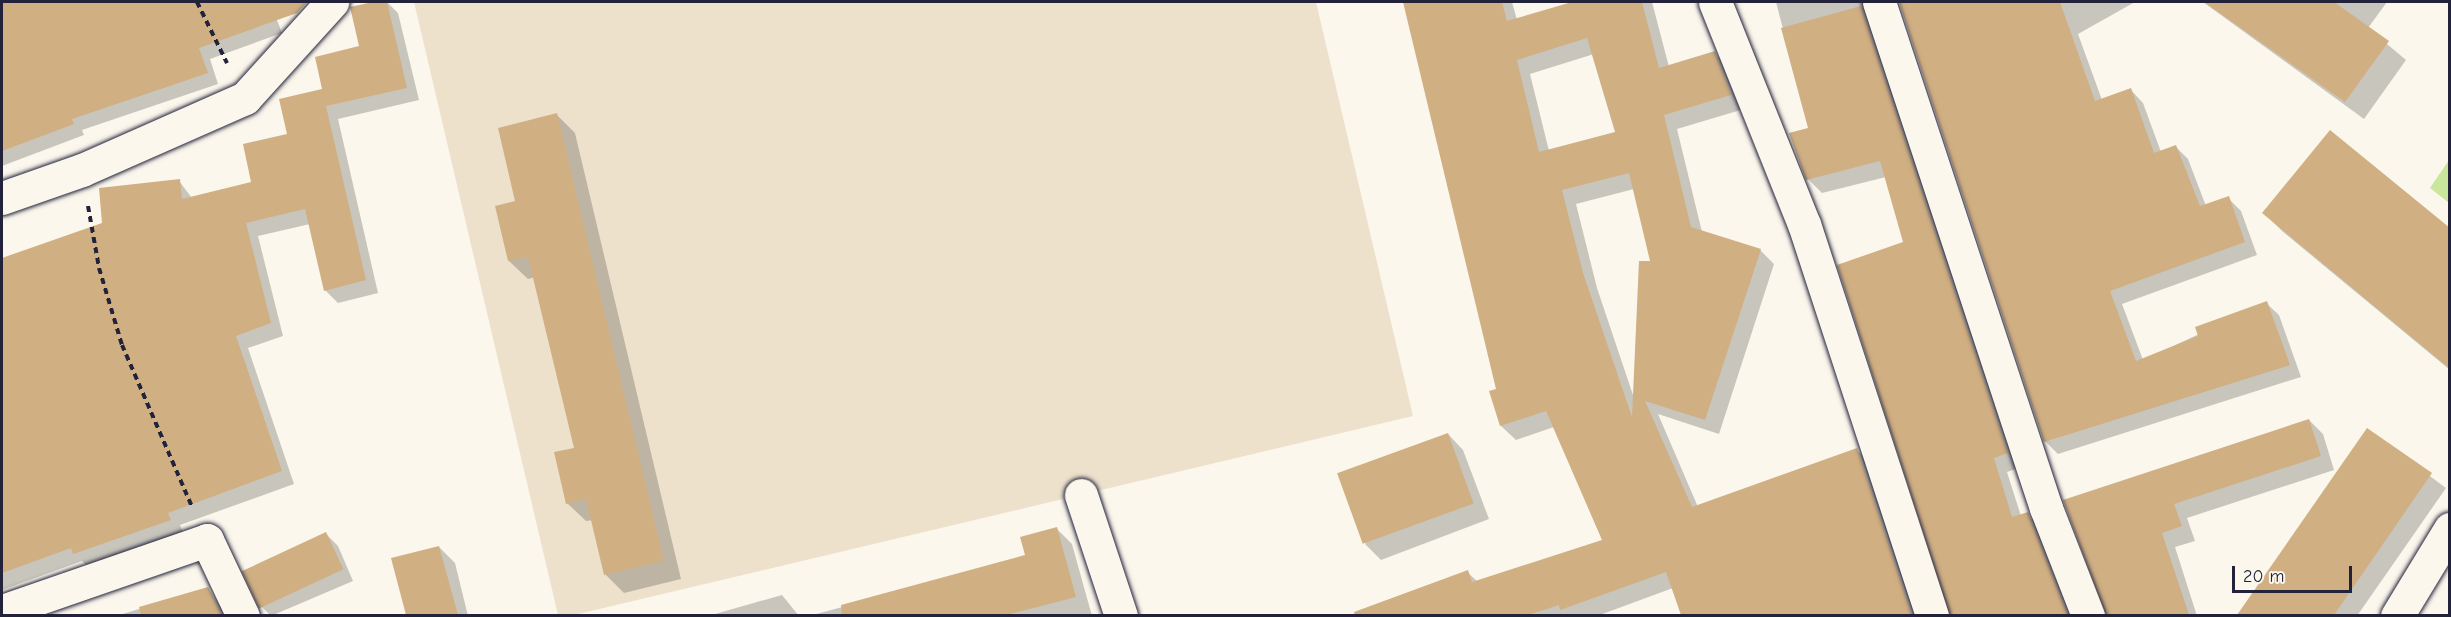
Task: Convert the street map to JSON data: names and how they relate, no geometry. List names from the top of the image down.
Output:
{
  "scale_bar": "20 m"
}
